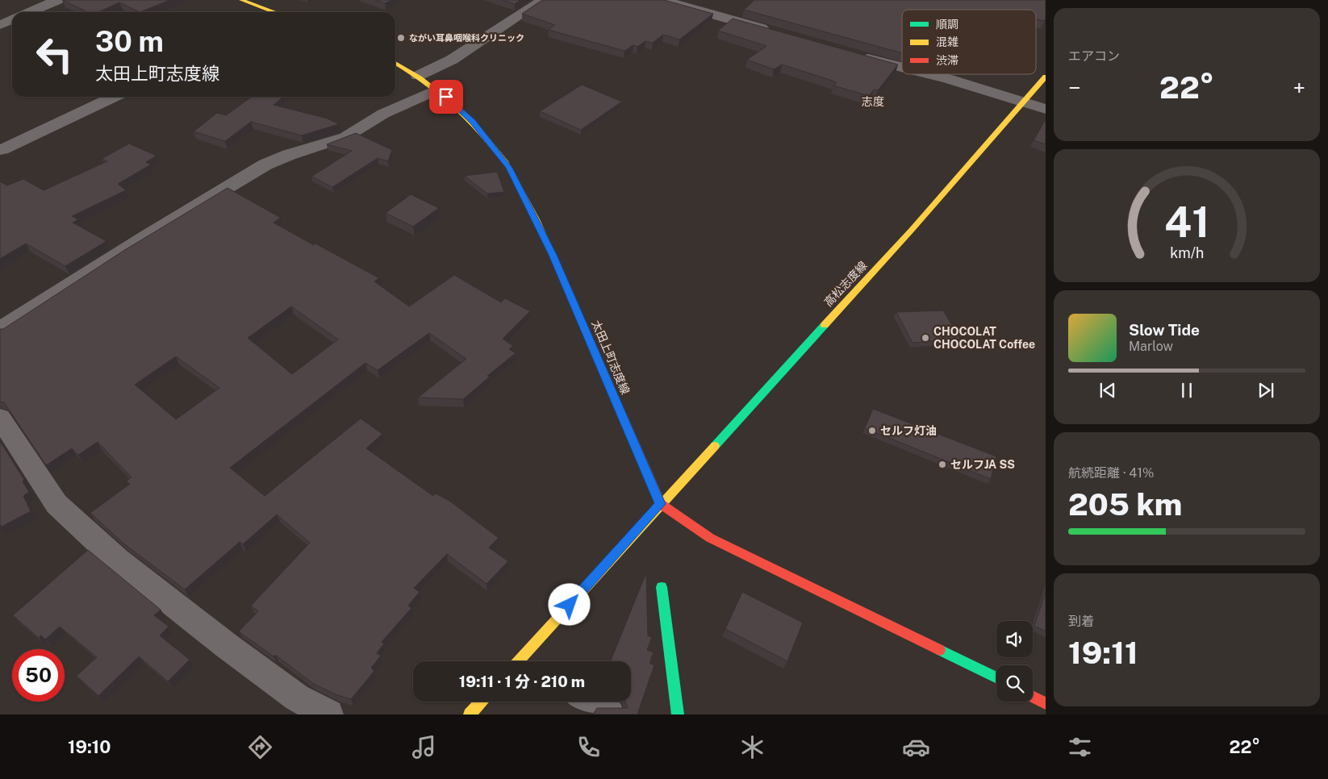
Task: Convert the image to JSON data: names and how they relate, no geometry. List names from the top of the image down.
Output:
{
  "streets": {
    "main road": ["高松志度線", "太田上町志度線"]
  },
  "crossings": [
    ["高松志度線", "太田上町志度線"]
  ],
  "districts": ["志度"],
  "places": [
    "ながい耳鼻咽喉科クリニック",
    "CHOCOLAT CHOCOLAT Coffee",
    "セルフ灯油",
    "セルフJA SS"
  ],
  "legend": ["順調", "混雑", "渋滞"],
  "page": {
    "tile": [
      "エアコン",
      ["航続距離 · 41%", "205 km"],
      ["到着", "19:11"]
    ],
    "turn": ["30 m", "太田上町志度線"],
    "heat": ["−", "22°", "+"],
    "song": ["Slow Tide", "Marlow"],
    "limit": "50",
    "trip": "19:11 · 1 分 · 210 m",
    "tabs": ["19:10", "22°"],
    "gauge": ["41", "km/h"]
  }
}
